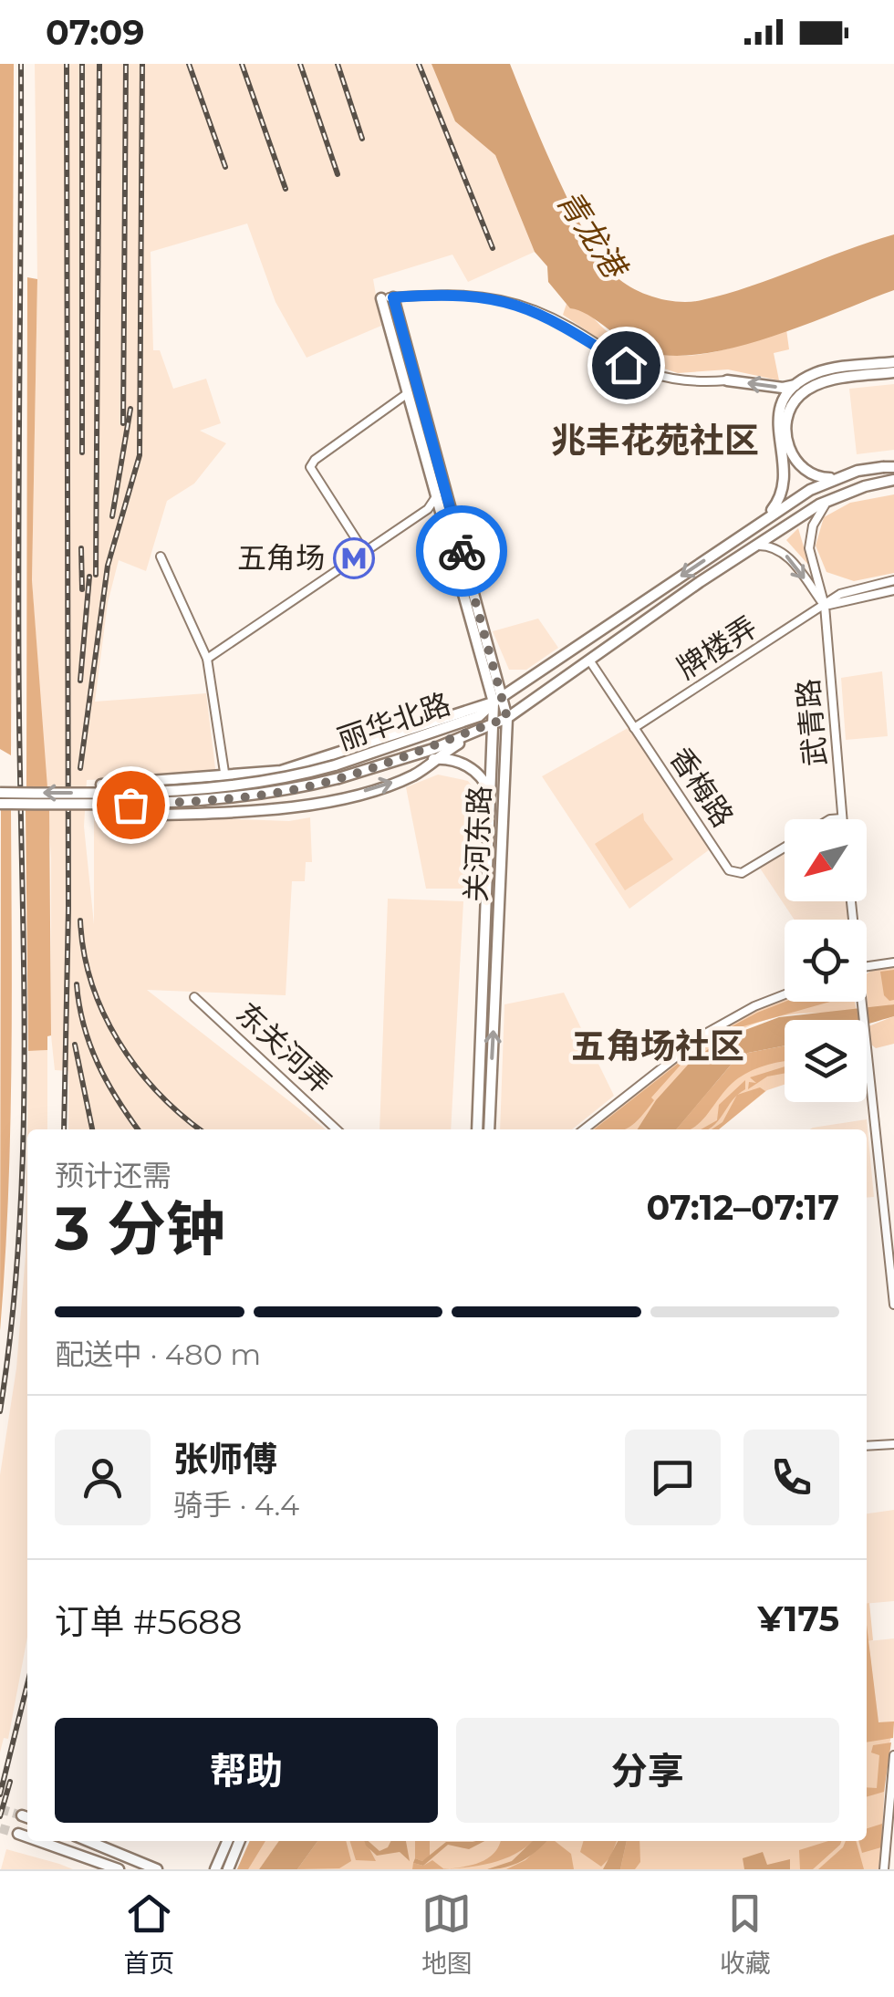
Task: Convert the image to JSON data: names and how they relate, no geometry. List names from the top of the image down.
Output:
{
  "streets": {
    "main road": ["丽华北路", "关河东路"],
    "street": [
      "牌楼弄",
      "武青路",
      "香梅路",
      "东关河弄"
    ]
  },
  "crossings": [
    ["牌楼弄", "武青路"],
    ["牌楼弄", "香梅路"],
    ["丽华北路", "武青路"],
    ["丽华北路", "香梅路"],
    ["丽华北路", "关河东路"],
    ["武青路", "香梅路"]
  ],
  "districts": ["兆丰花苑社区", "五角场社区"],
  "water": ["青龙港"],
  "places": {
    "metro station": ["五角场"]
  },
  "north": "bottom left",
  "page": {
    "status": "07:09",
    "heading": ["3 分钟", "预计还需", "07:12–07:17"],
    "panel": [
      "张师傅",
      "骑手 · 4.4",
      "订单 #5688",
      "¥175"
    ],
    "bar": "配送中 · 480 m",
    "buttons": ["帮助", "分享"],
    "tabs": ["首页", "地图", "收藏"]
  }
}
